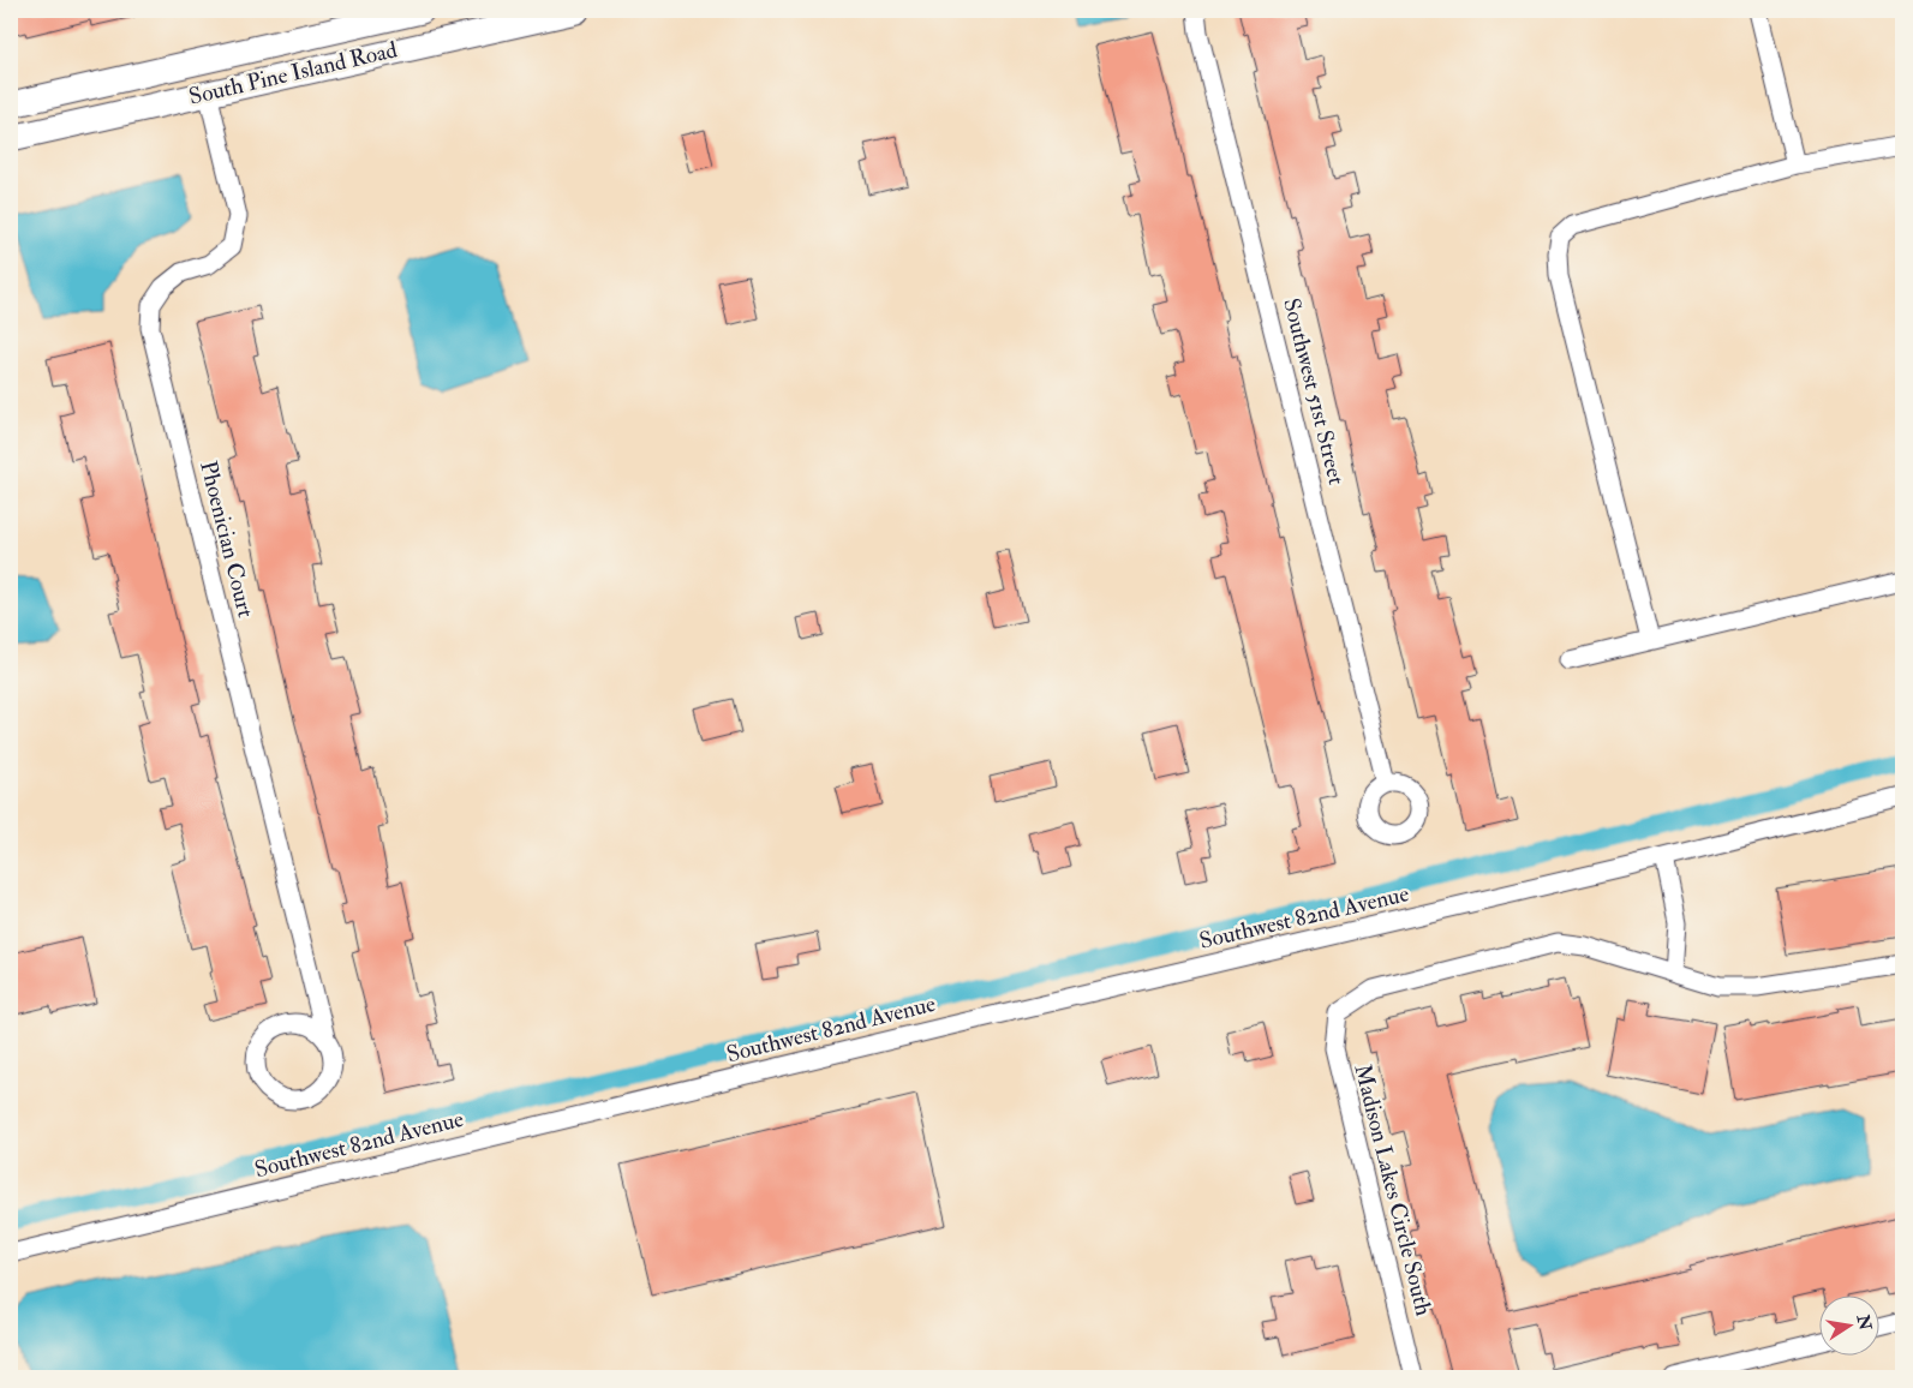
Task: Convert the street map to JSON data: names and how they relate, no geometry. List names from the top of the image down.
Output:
{
  "streets": {
    "main road": ["South Pine Island Road"],
    "street": [
      "Southwest 51st Street",
      "Phoenician Court",
      "Southwest 82nd Avenue",
      "Madison Lakes Circle South"
    ]
  },
  "crossings": [
    ["South Pine Island Road", "Phoenician Court"]
  ],
  "north": "right"
}
